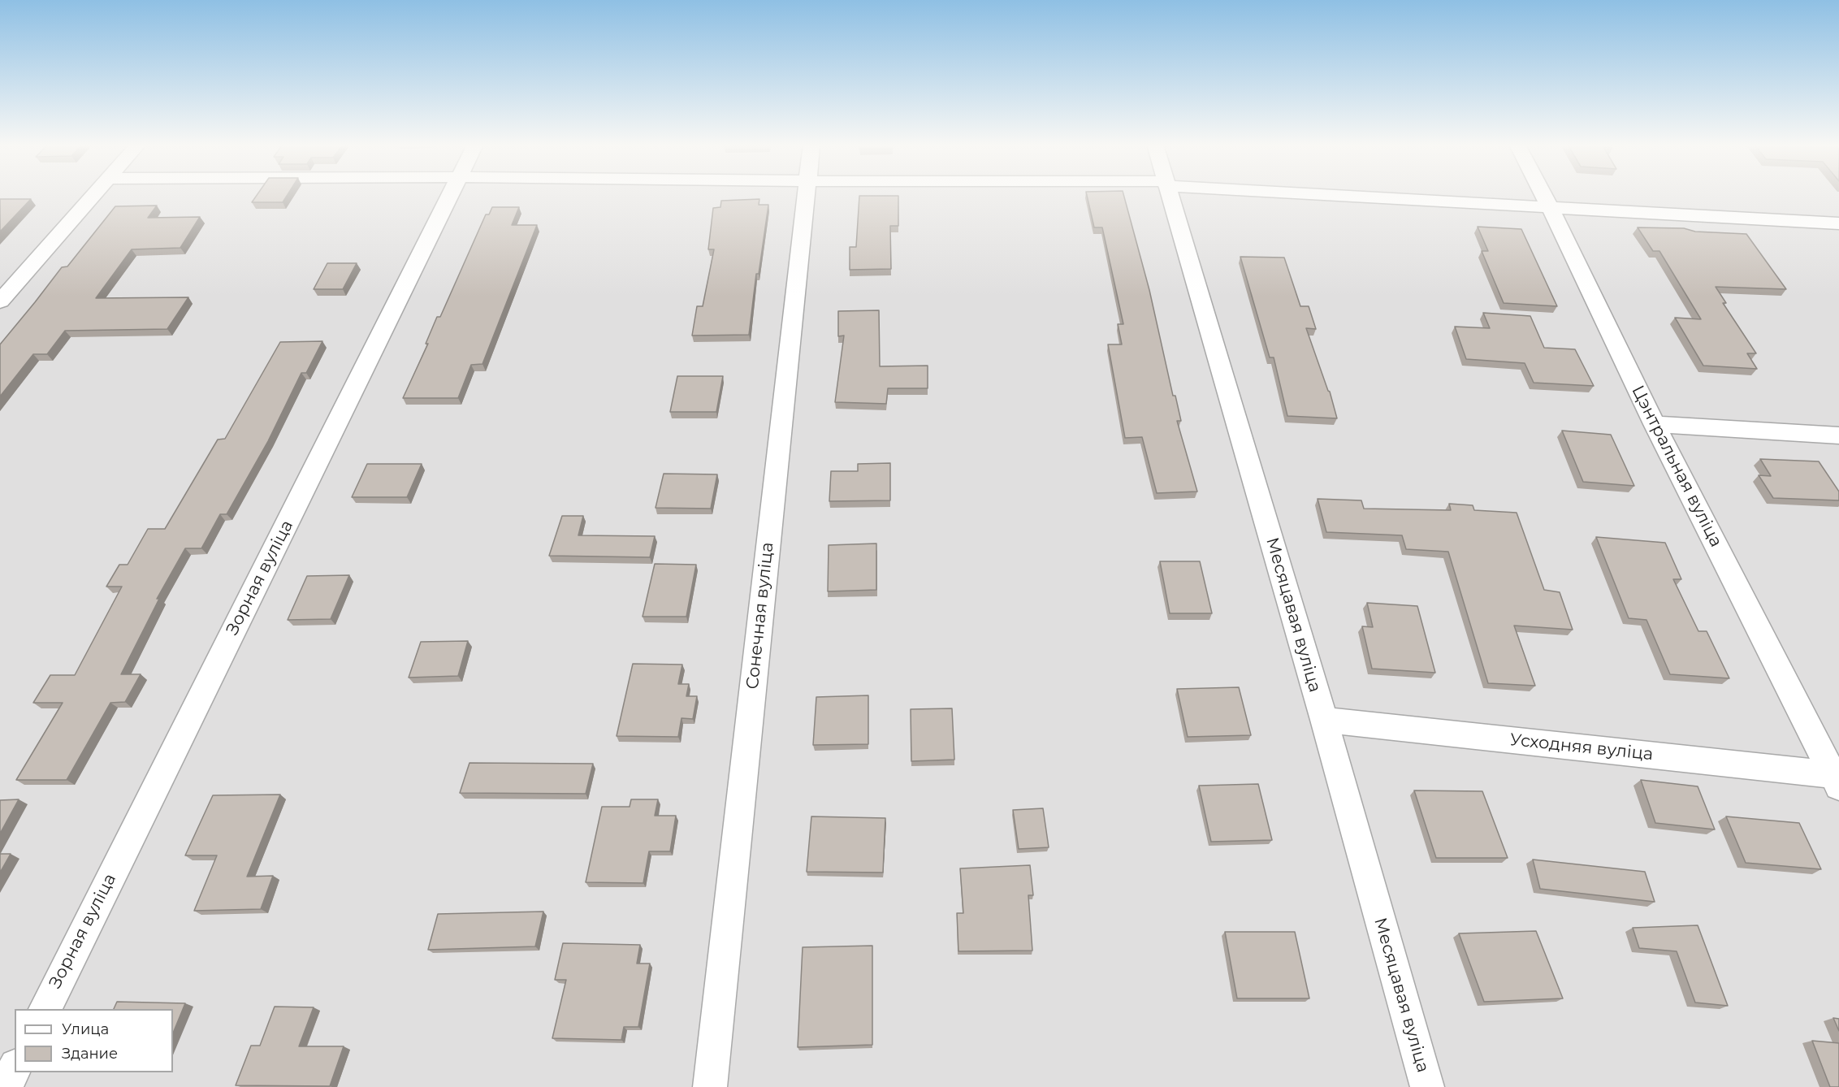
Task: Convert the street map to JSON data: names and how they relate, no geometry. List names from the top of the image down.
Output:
{
  "streets": {
    "street": [
      "Цэнтральная вуліца",
      "Зорная вуліца",
      "Месяцавая вуліца",
      "Сонечная вуліца",
      "Усходняя вуліца"
    ]
  },
  "crossings": [
    ["Цэнтральная вуліца", "Усходняя вуліца"],
    ["Месяцавая вуліца", "Усходняя вуліца"]
  ],
  "legend": ["Улица", "Здание"]
}
